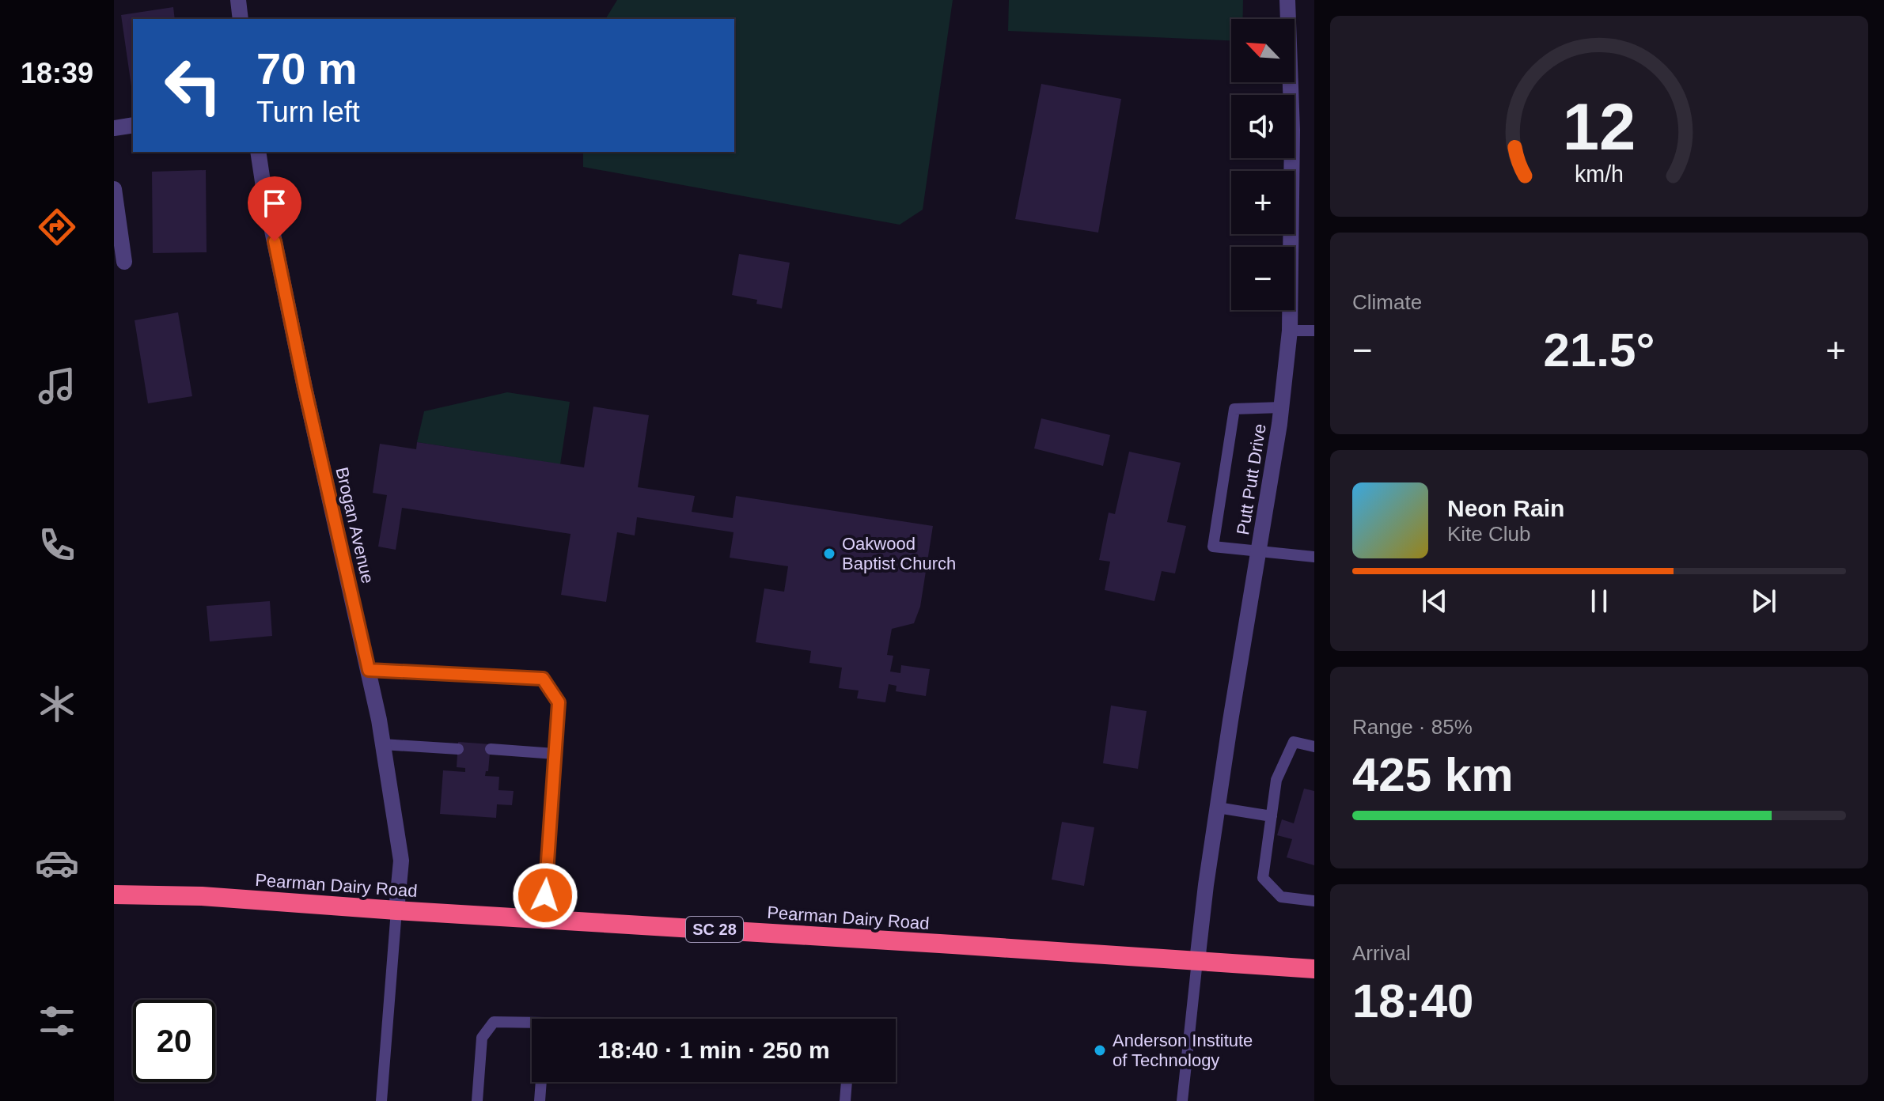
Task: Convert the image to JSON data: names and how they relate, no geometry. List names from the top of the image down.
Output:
{
  "streets": {
    "highway": ["Pearman Dairy Road", "SC 28"],
    "street": ["Putt Putt Drive", "Brogan Avenue"]
  },
  "crossings": [
    ["Putt Putt Drive", "Pearman Dairy Road"],
    ["Brogan Avenue", "Pearman Dairy Road"]
  ],
  "places": ["Oakwood Baptist Church", "Anderson Institute of Technology"],
  "north": "top left",
  "page": {
    "tabs": "18:39",
    "map_buttons": ["+", "−"],
    "turn": ["70 m", "Turn left"],
    "tile": [
      "Climate",
      ["Range · 85%", "425 km"],
      ["Arrival", "18:40"]
    ],
    "heat": ["−", "21.5°", "+"],
    "song": ["Neon Rain", "Kite Club"],
    "limit": "20",
    "trip": "18:40 · 1 min · 250 m",
    "gauge": ["12", "km/h"]
  }
}
